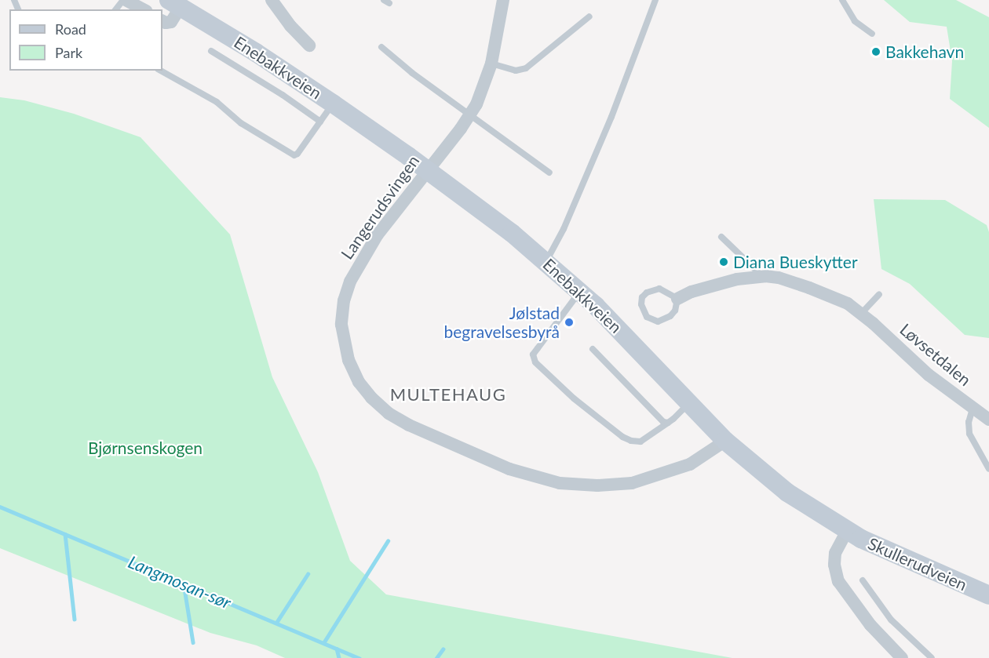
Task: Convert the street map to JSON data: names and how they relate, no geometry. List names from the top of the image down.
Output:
{
  "streets": {
    "main road": ["Enebakkveien", "Skullerudveien"],
    "street": ["Langerudsvingen", "Løvsetdalen"]
  },
  "crossings": [
    ["Enebakkveien", "Langerudsvingen"],
    ["Enebakkveien", "Skullerudveien"]
  ],
  "districts": ["MULTEHAUG"],
  "water": ["Langmosan-sør"],
  "parks": ["Bjørnsenskogen"],
  "places": ["Bakkehavn", "Diana Bueskytter", "Jølstad begravelsesbyrå"],
  "legend": ["Road", "Park"]
}
